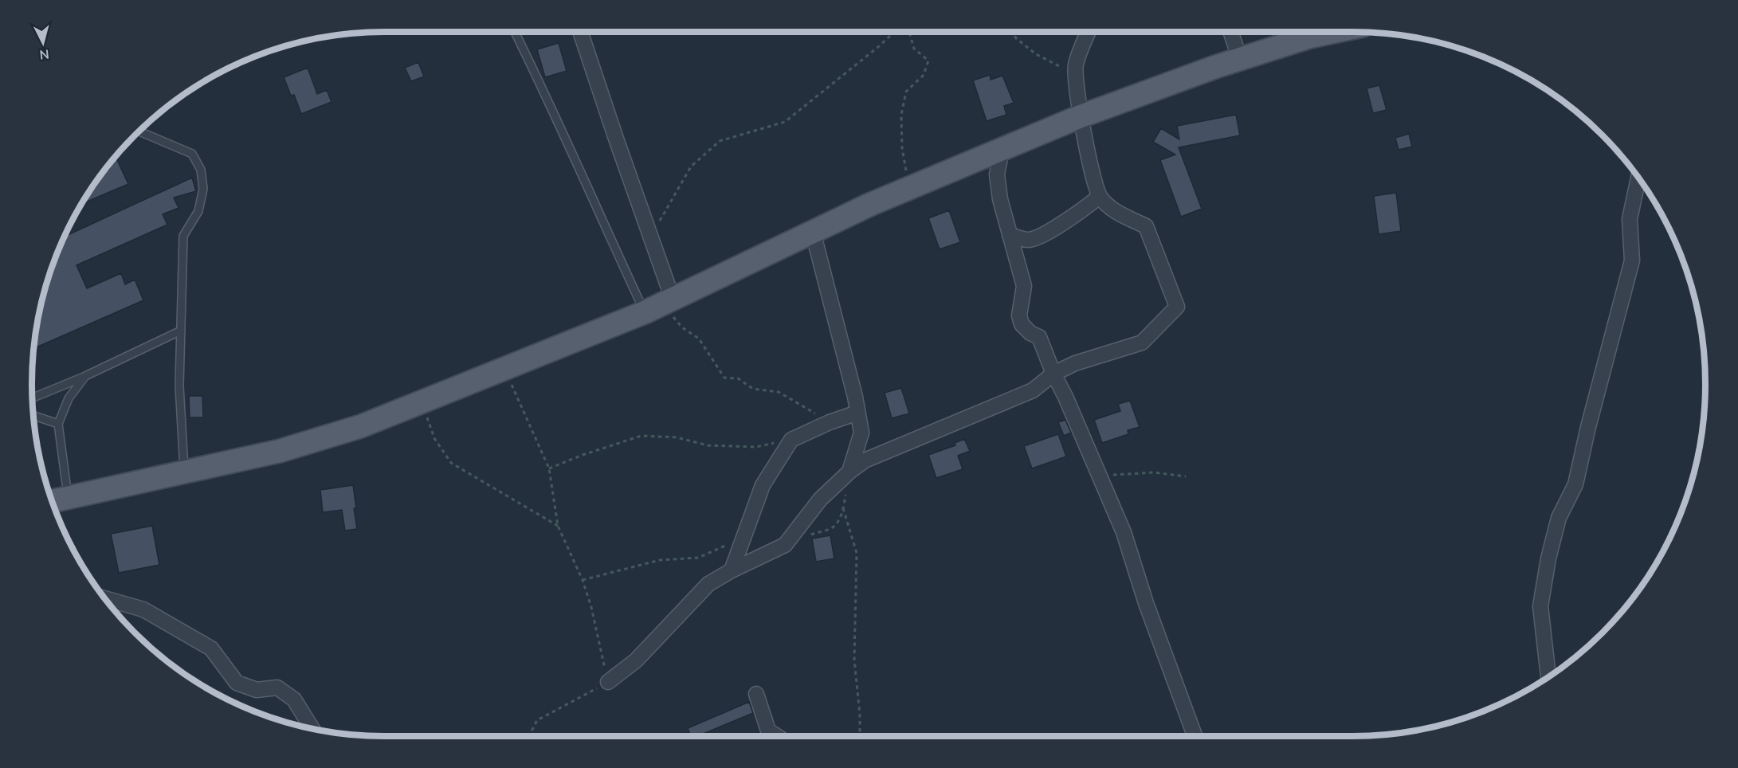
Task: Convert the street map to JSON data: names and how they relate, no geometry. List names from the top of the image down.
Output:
{
  "north": "bottom"
}
